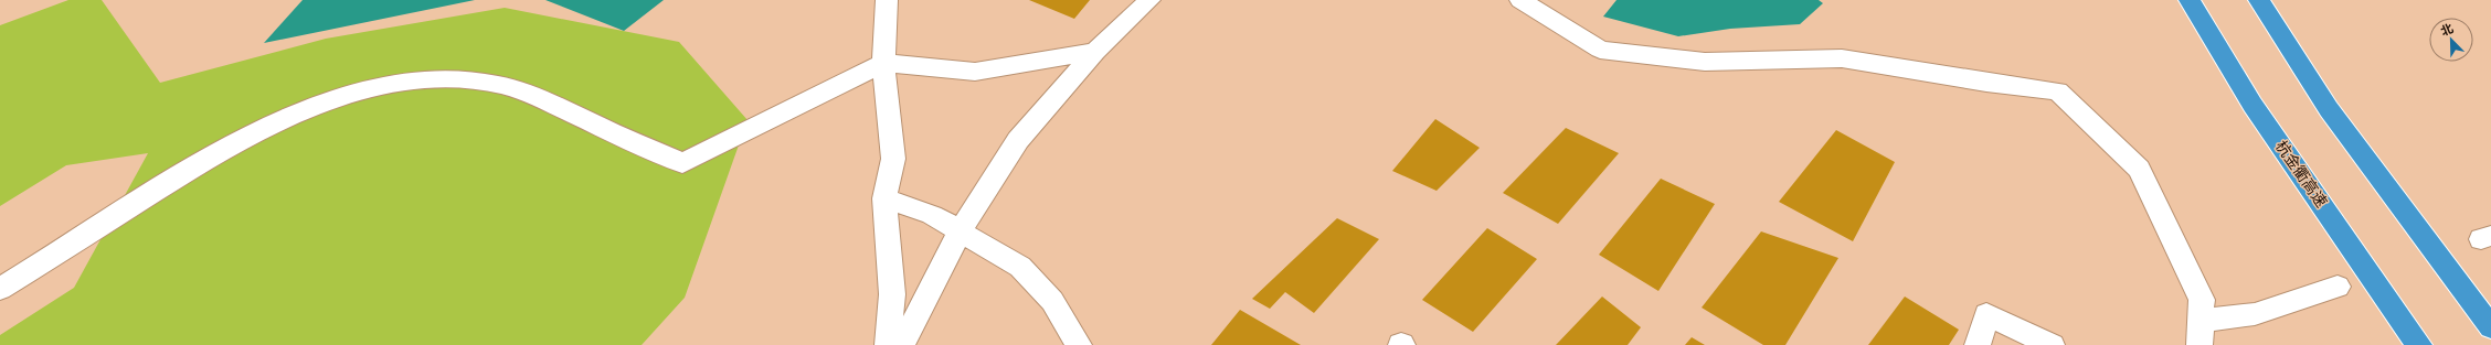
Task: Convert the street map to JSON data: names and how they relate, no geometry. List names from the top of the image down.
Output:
{
  "streets": {
    "highway": ["杭金衢高速"]
  },
  "north": "top left"
}
